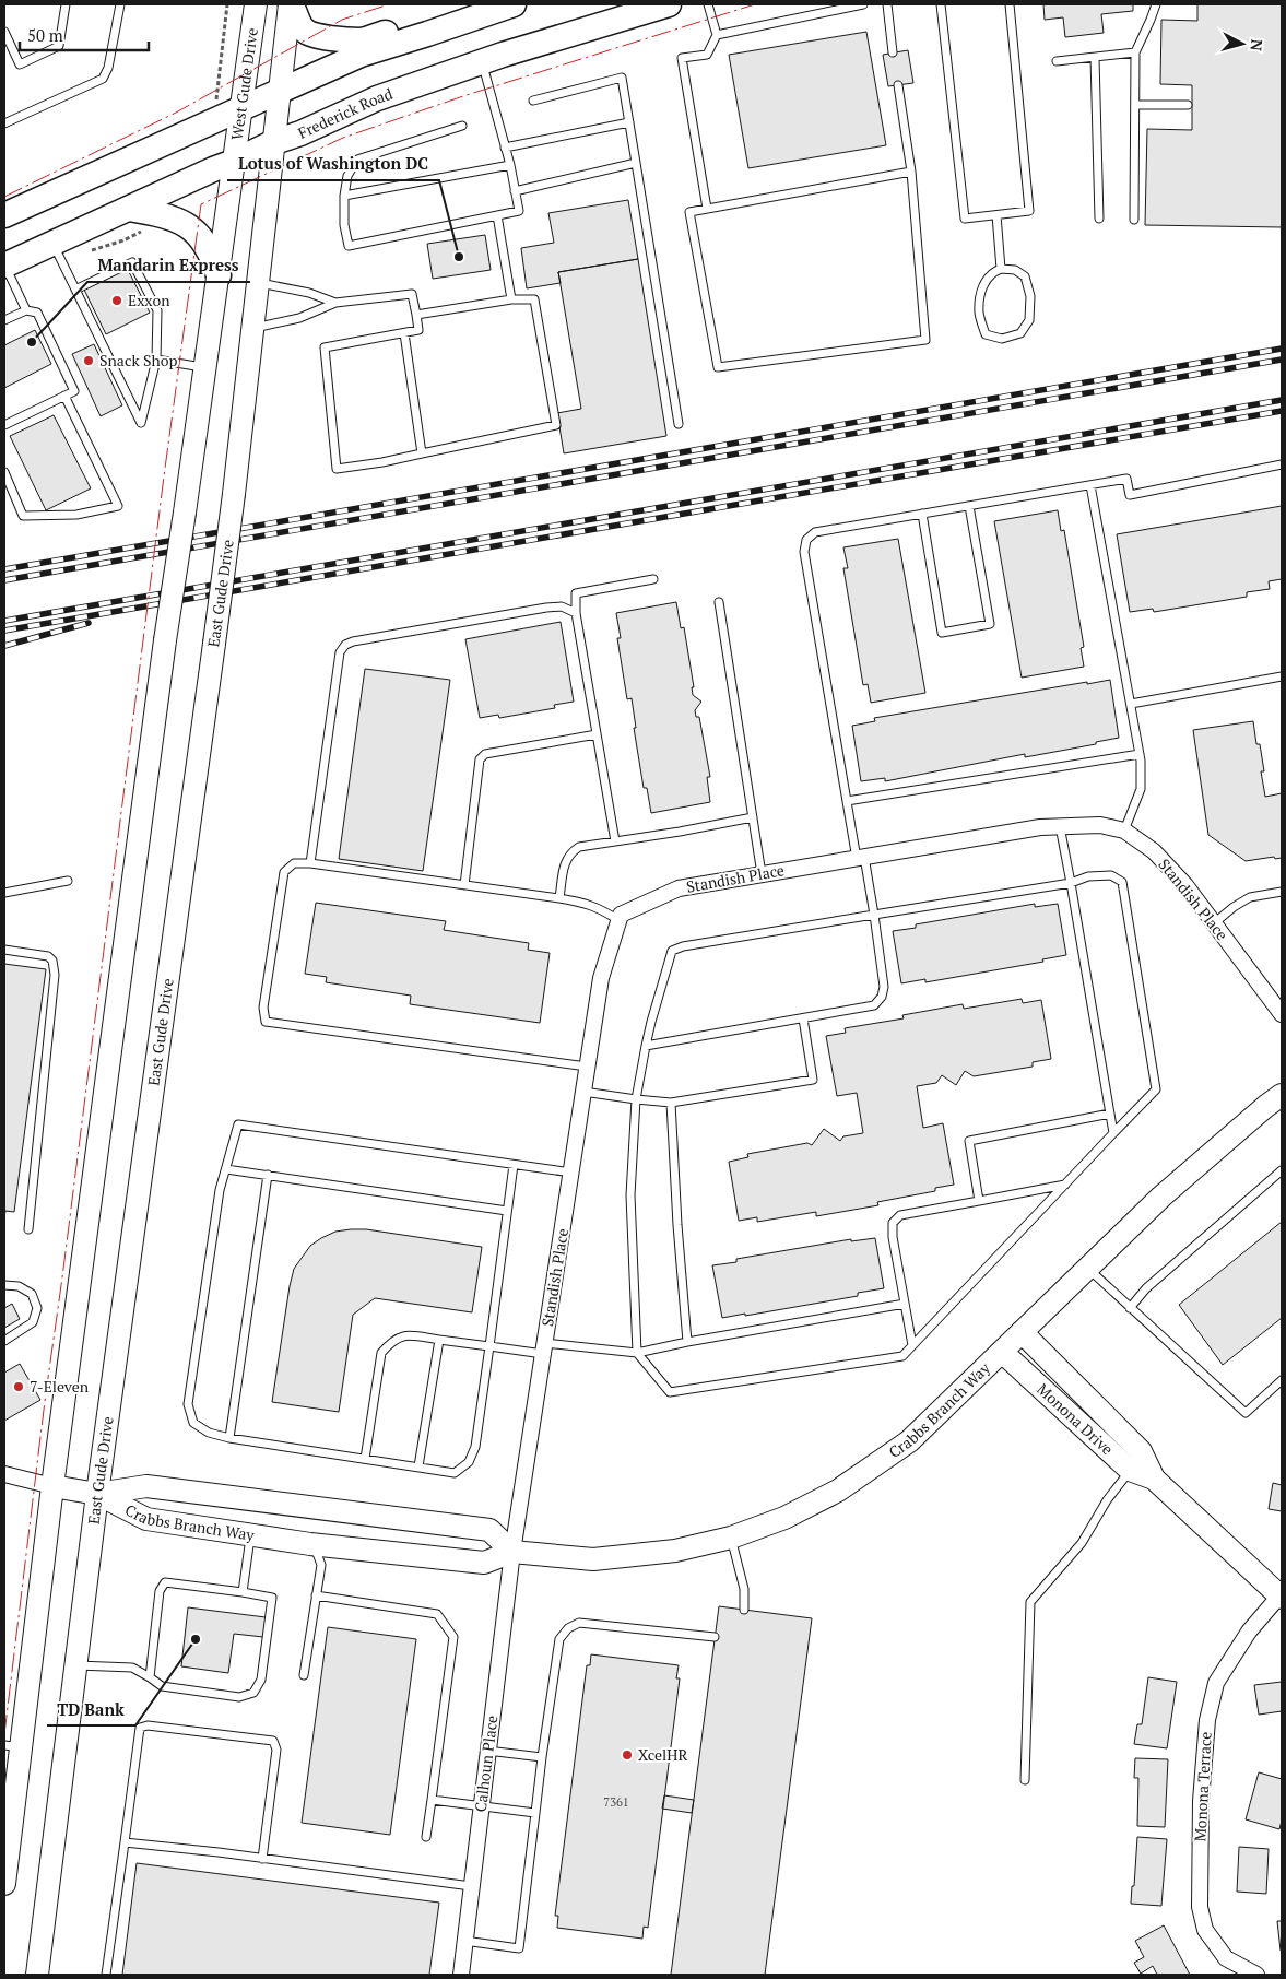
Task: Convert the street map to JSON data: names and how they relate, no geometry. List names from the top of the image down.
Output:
{
  "streets": {
    "main road": [
      "West Gude Drive",
      "Frederick Road",
      "East Gude Drive",
      "Crabbs Branch Way",
      "Monona Drive"
    ],
    "street": ["Standish Place", "Calhoun Place", "Monona Terrace"]
  },
  "crossings": [
    ["West Gude Drive", "Frederick Road"],
    ["Frederick Road", "East Gude Drive"],
    ["East Gude Drive", "Crabbs Branch Way"],
    ["Standish Place", "Crabbs Branch Way"],
    ["Standish Place", "Calhoun Place"],
    ["Crabbs Branch Way", "Monona Drive"],
    ["Crabbs Branch Way", "Calhoun Place"],
    ["Monona Drive", "Monona Terrace"]
  ],
  "places": [
    "Lotus of Washington DC",
    "Exxon",
    "Mandarin Express",
    "Snack Shop",
    "7-Eleven",
    "TD Bank",
    "XcelHR"
  ],
  "house_numbers": ["7361"],
  "scale_bar": "50 m",
  "north": "right"
}
